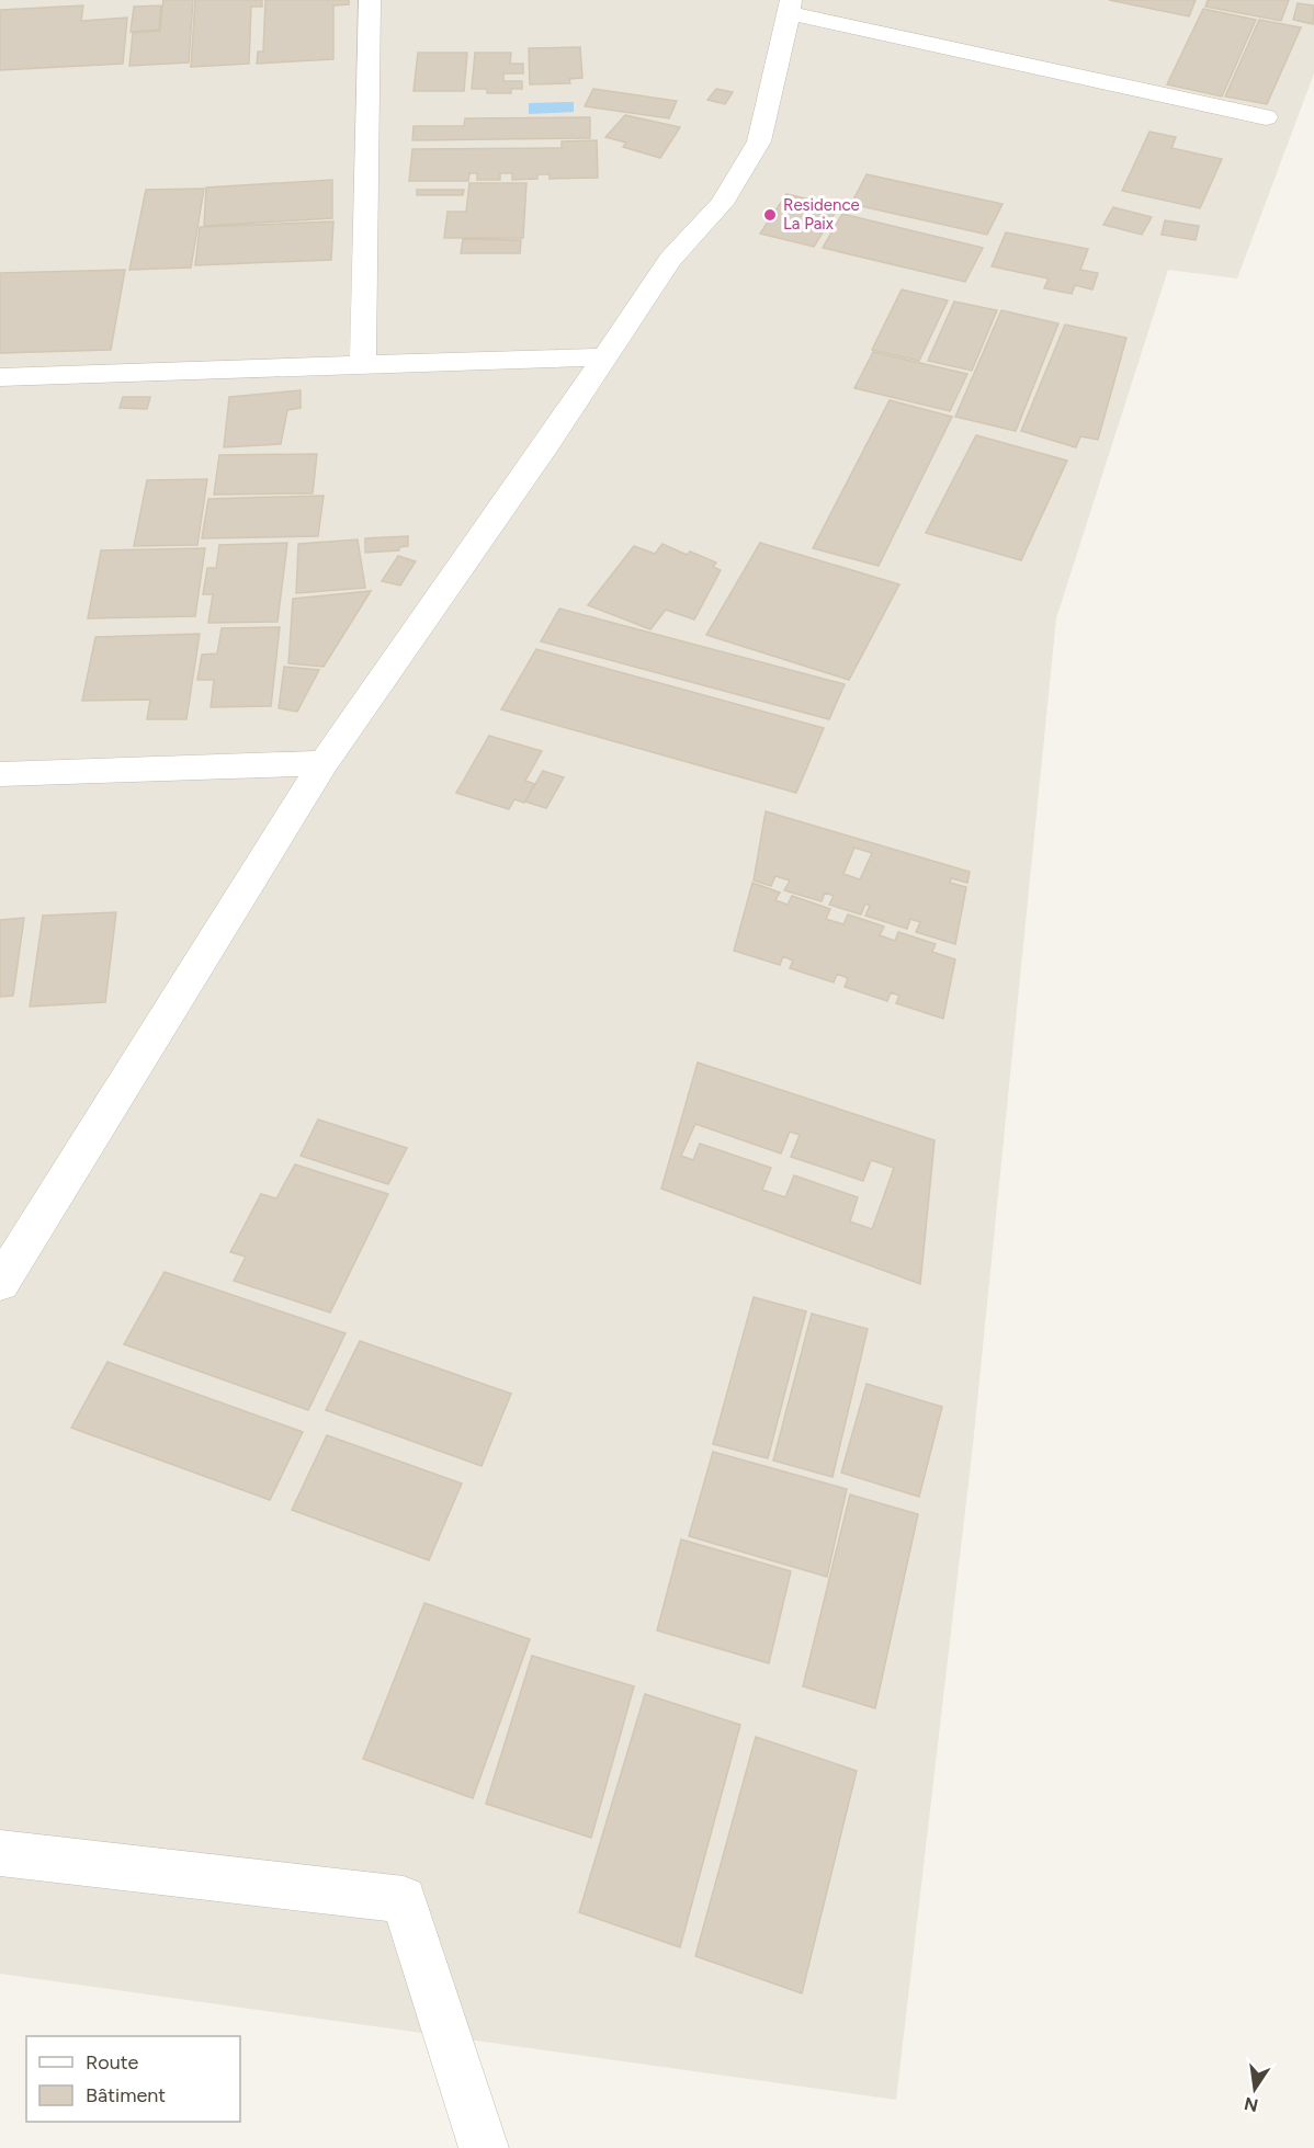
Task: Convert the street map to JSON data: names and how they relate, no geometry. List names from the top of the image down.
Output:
{
  "places": ["Residence La Paix"],
  "legend": ["Route", "Bâtiment"],
  "north": "bottom"
}
